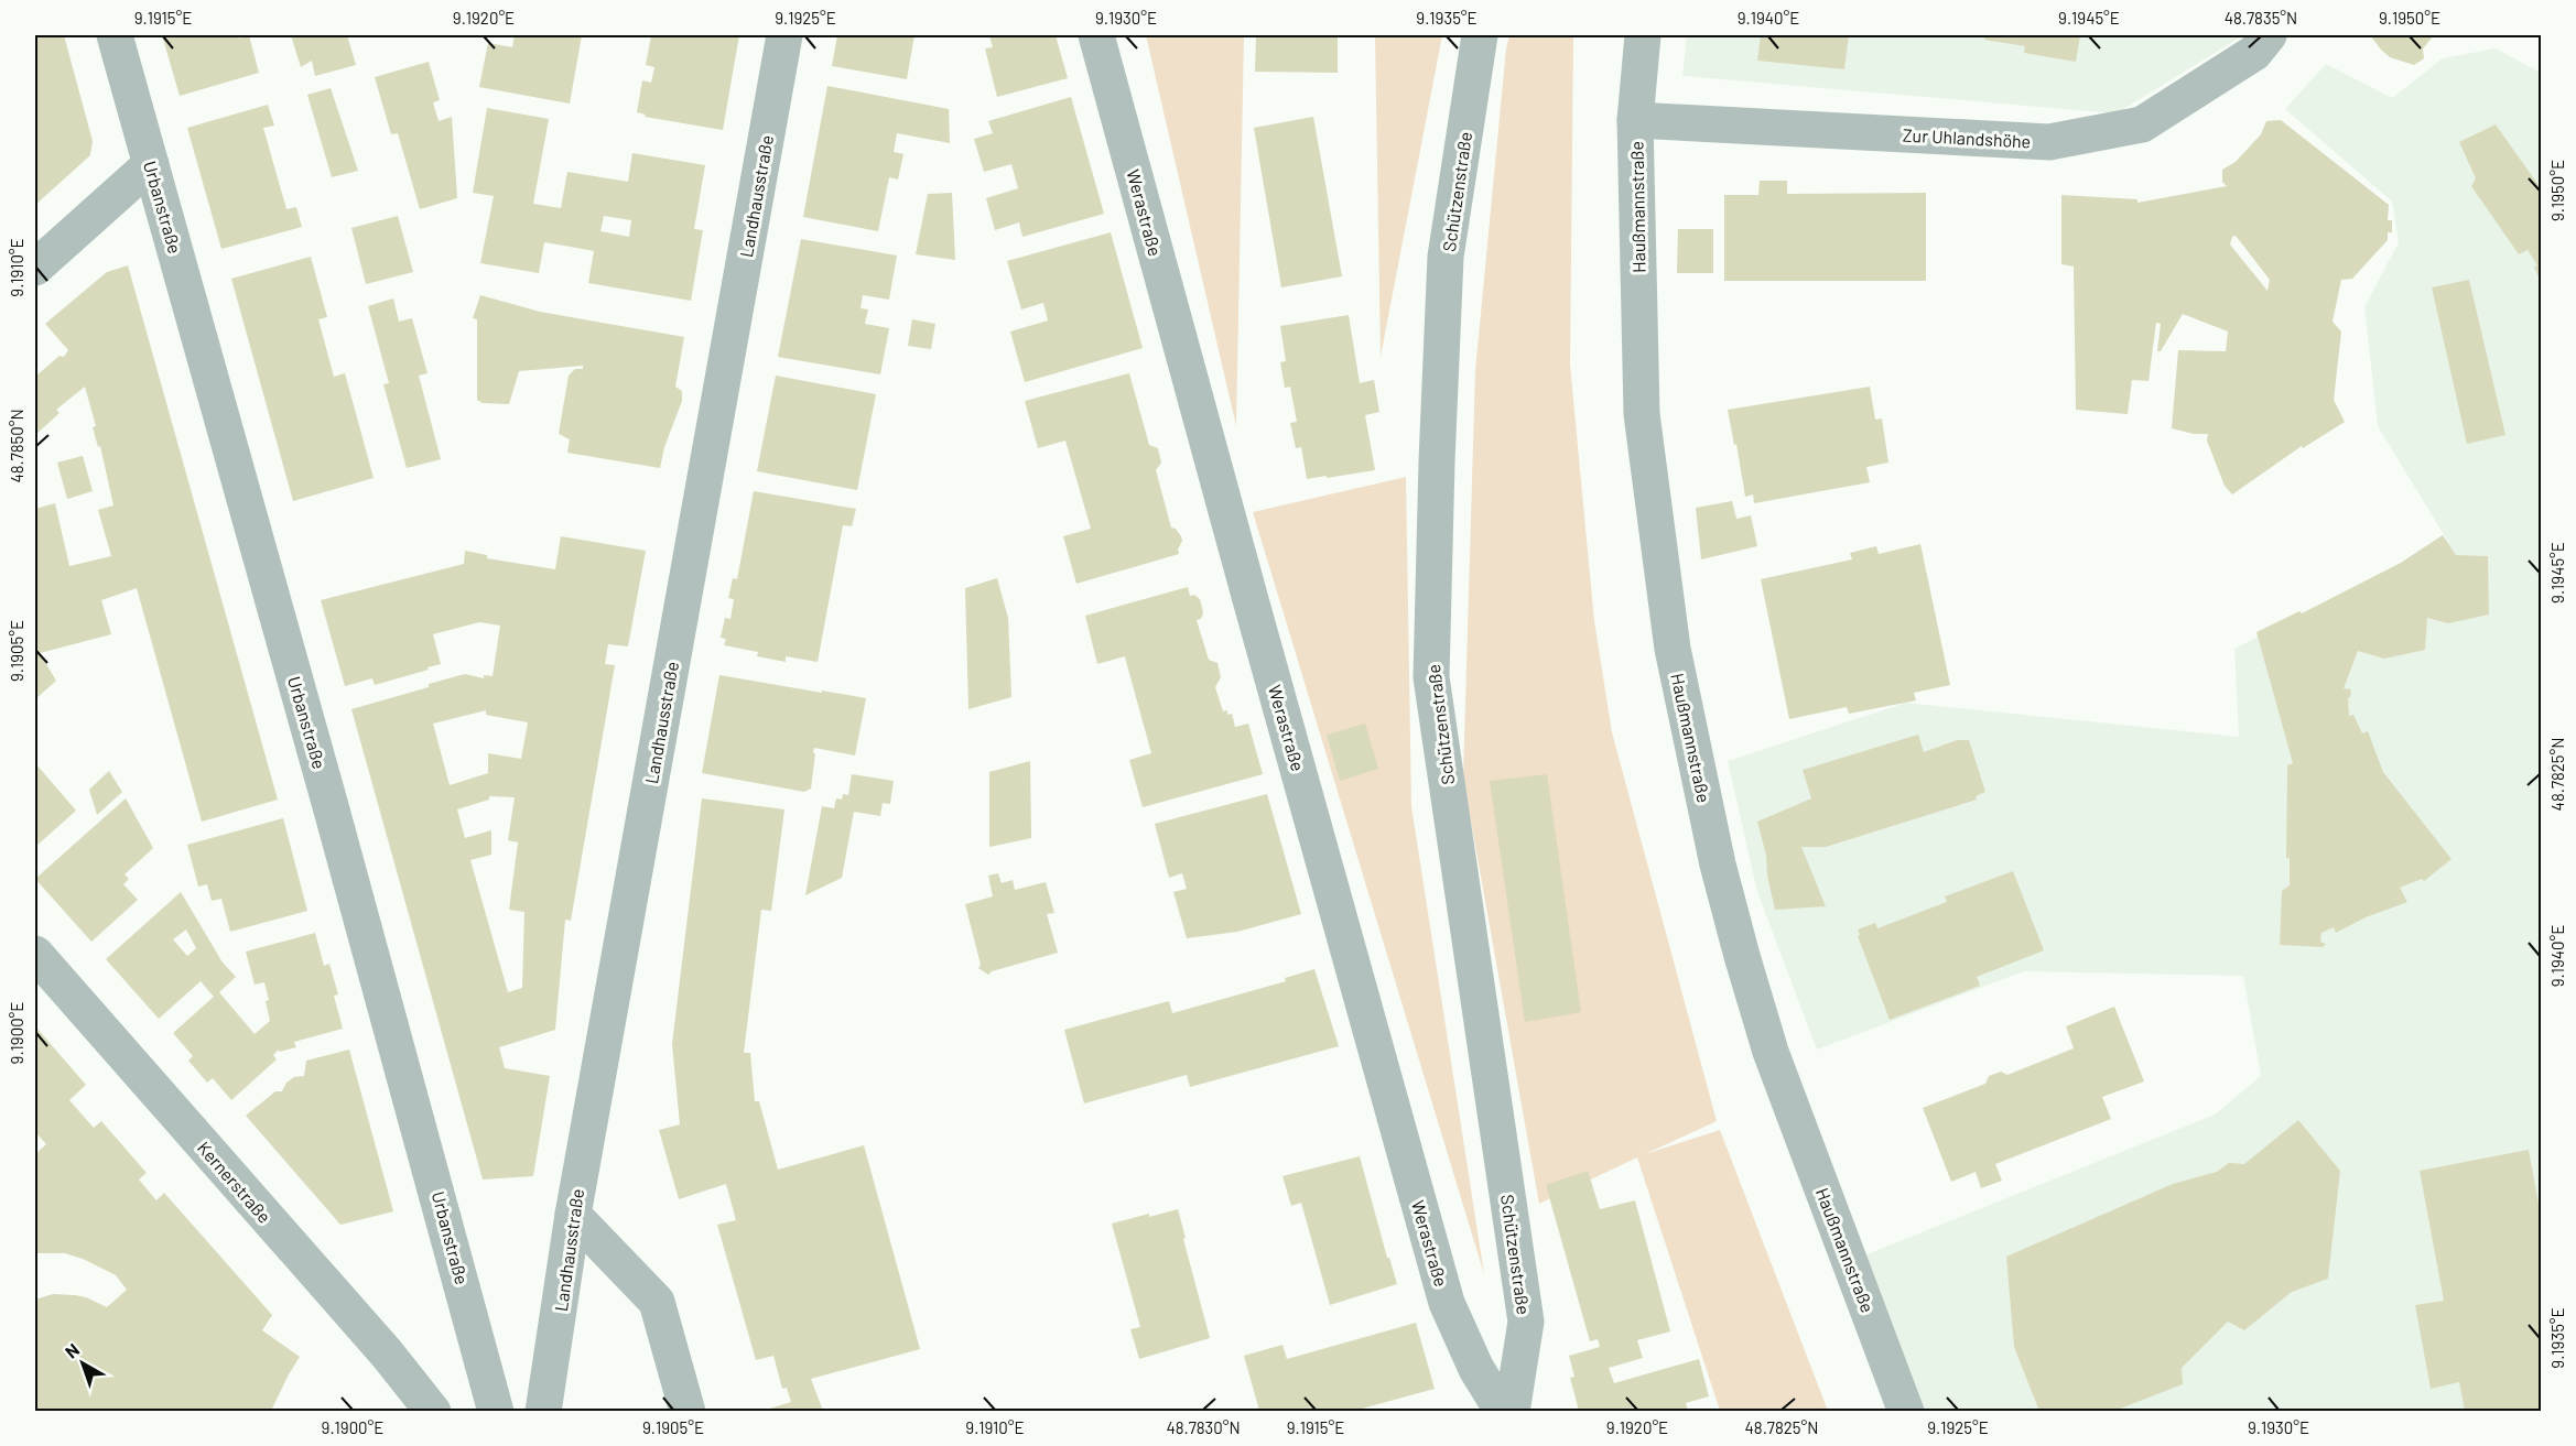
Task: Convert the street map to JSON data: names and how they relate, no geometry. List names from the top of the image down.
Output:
{
  "streets": {
    "street": [
      "Zur Uhlandshöhe",
      "Schützenstraße",
      "Landhausstraße",
      "Urbanstraße",
      "Haußmannstraße",
      "Werastraße",
      "Kernerstraße"
    ]
  },
  "crossings": [
    ["Zur Uhlandshöhe", "Haußmannstraße"]
  ],
  "north": "top left",
  "coordinates": [
    "9.1915°E",
    "9.1920°E",
    "9.1925°E",
    "9.1930°E",
    "9.1935°E",
    "9.1940°E",
    "9.1945°E",
    "48.7835°N",
    "9.1950°E",
    "9.1910°E",
    "48.7850°N",
    "9.1905°E",
    "48.7825°N",
    "9.1900°E",
    "48.7830°N"
  ]
}
